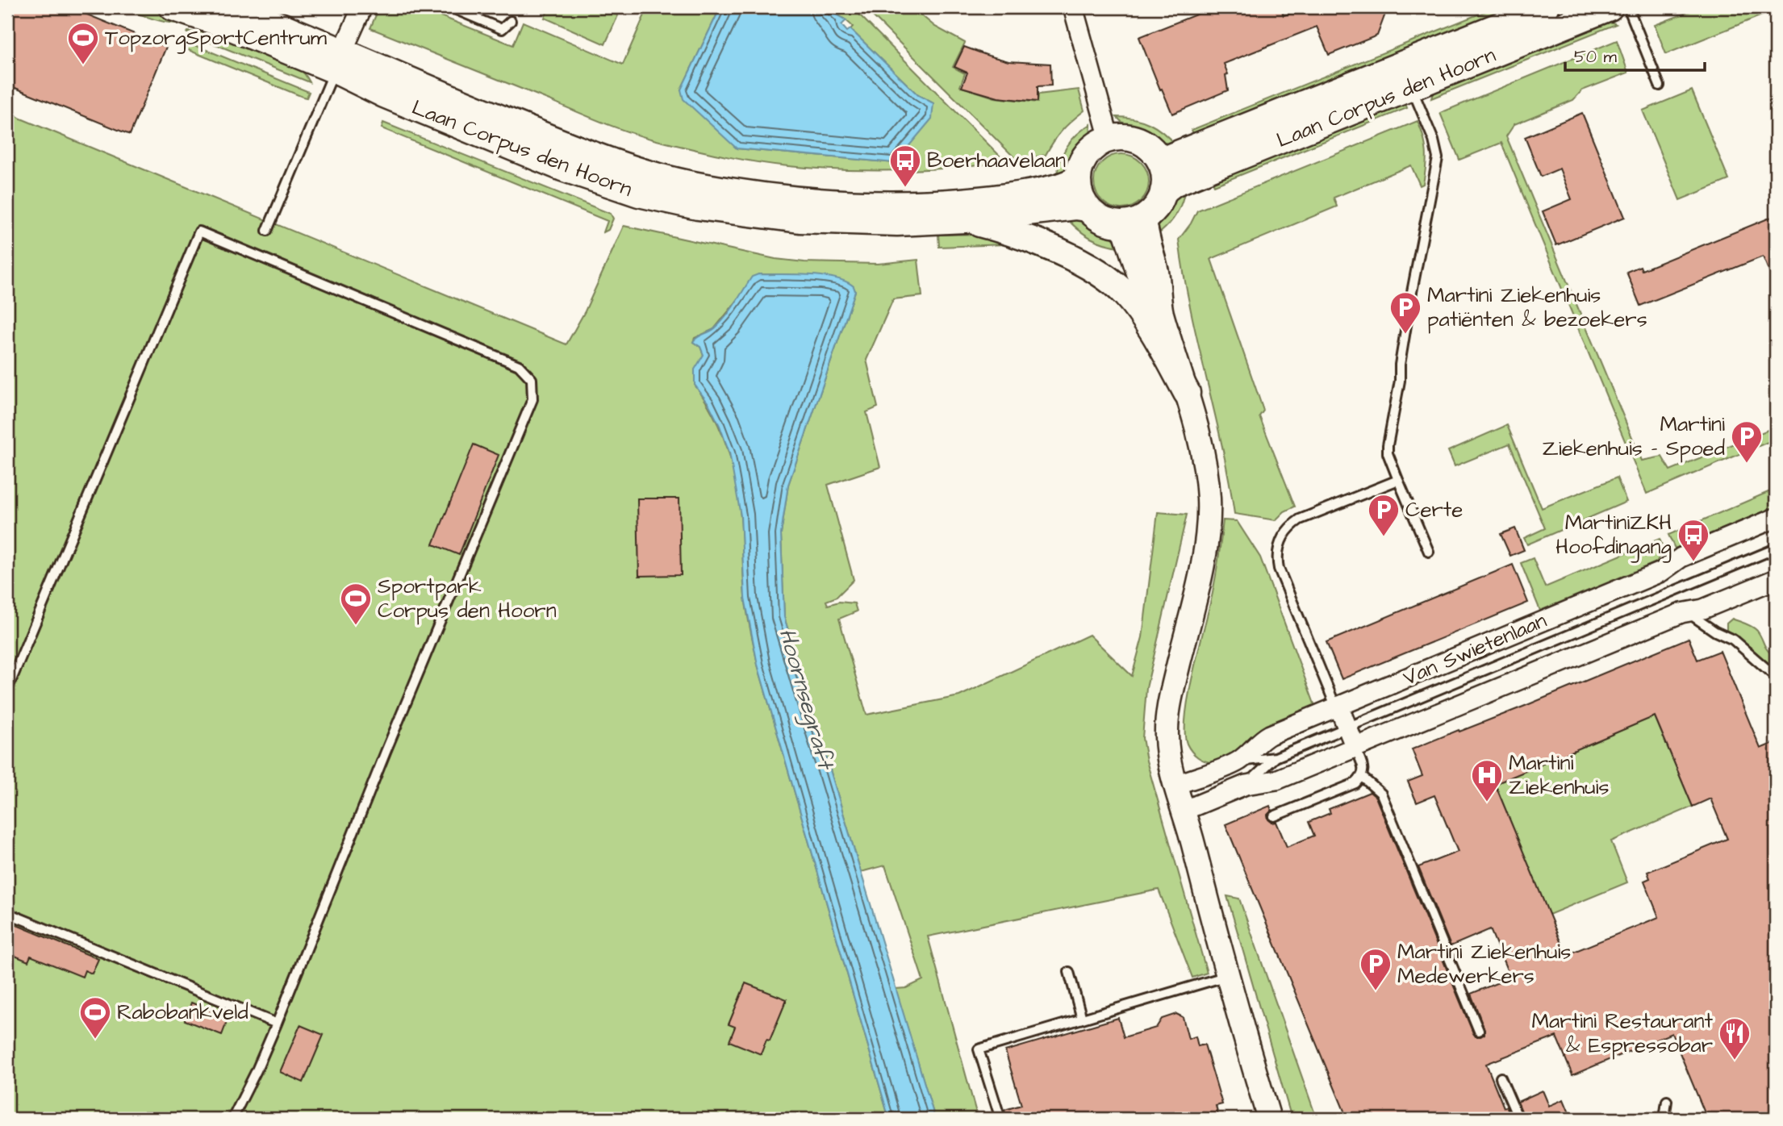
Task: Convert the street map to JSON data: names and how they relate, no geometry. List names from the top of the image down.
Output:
{
  "streets": {
    "main road": ["Laan Corpus den Hoorn"],
    "street": ["Van Swietenlaan"]
  },
  "water": ["Hoornsegraft"],
  "places": {
    "sports": ["TopzorgSportCentrum", "Sportpark Corpus den Hoorn", "Rabobankveld"],
    "bus stop": ["Boerhaavelaan", "MartiniZKH Hoofdingang"],
    "parking": [
      "Martini Ziekenhuis patiënten & bezoekers",
      "Martini Ziekenhuis - Spoed",
      "Certe",
      "Martini Ziekenhuis Medewerkers"
    ],
    "hospital": ["Martini Ziekenhuis"],
    "restaurant": ["Martini Restaurant & Espressobar"]
  },
  "scale_bar": "50 m"
}
